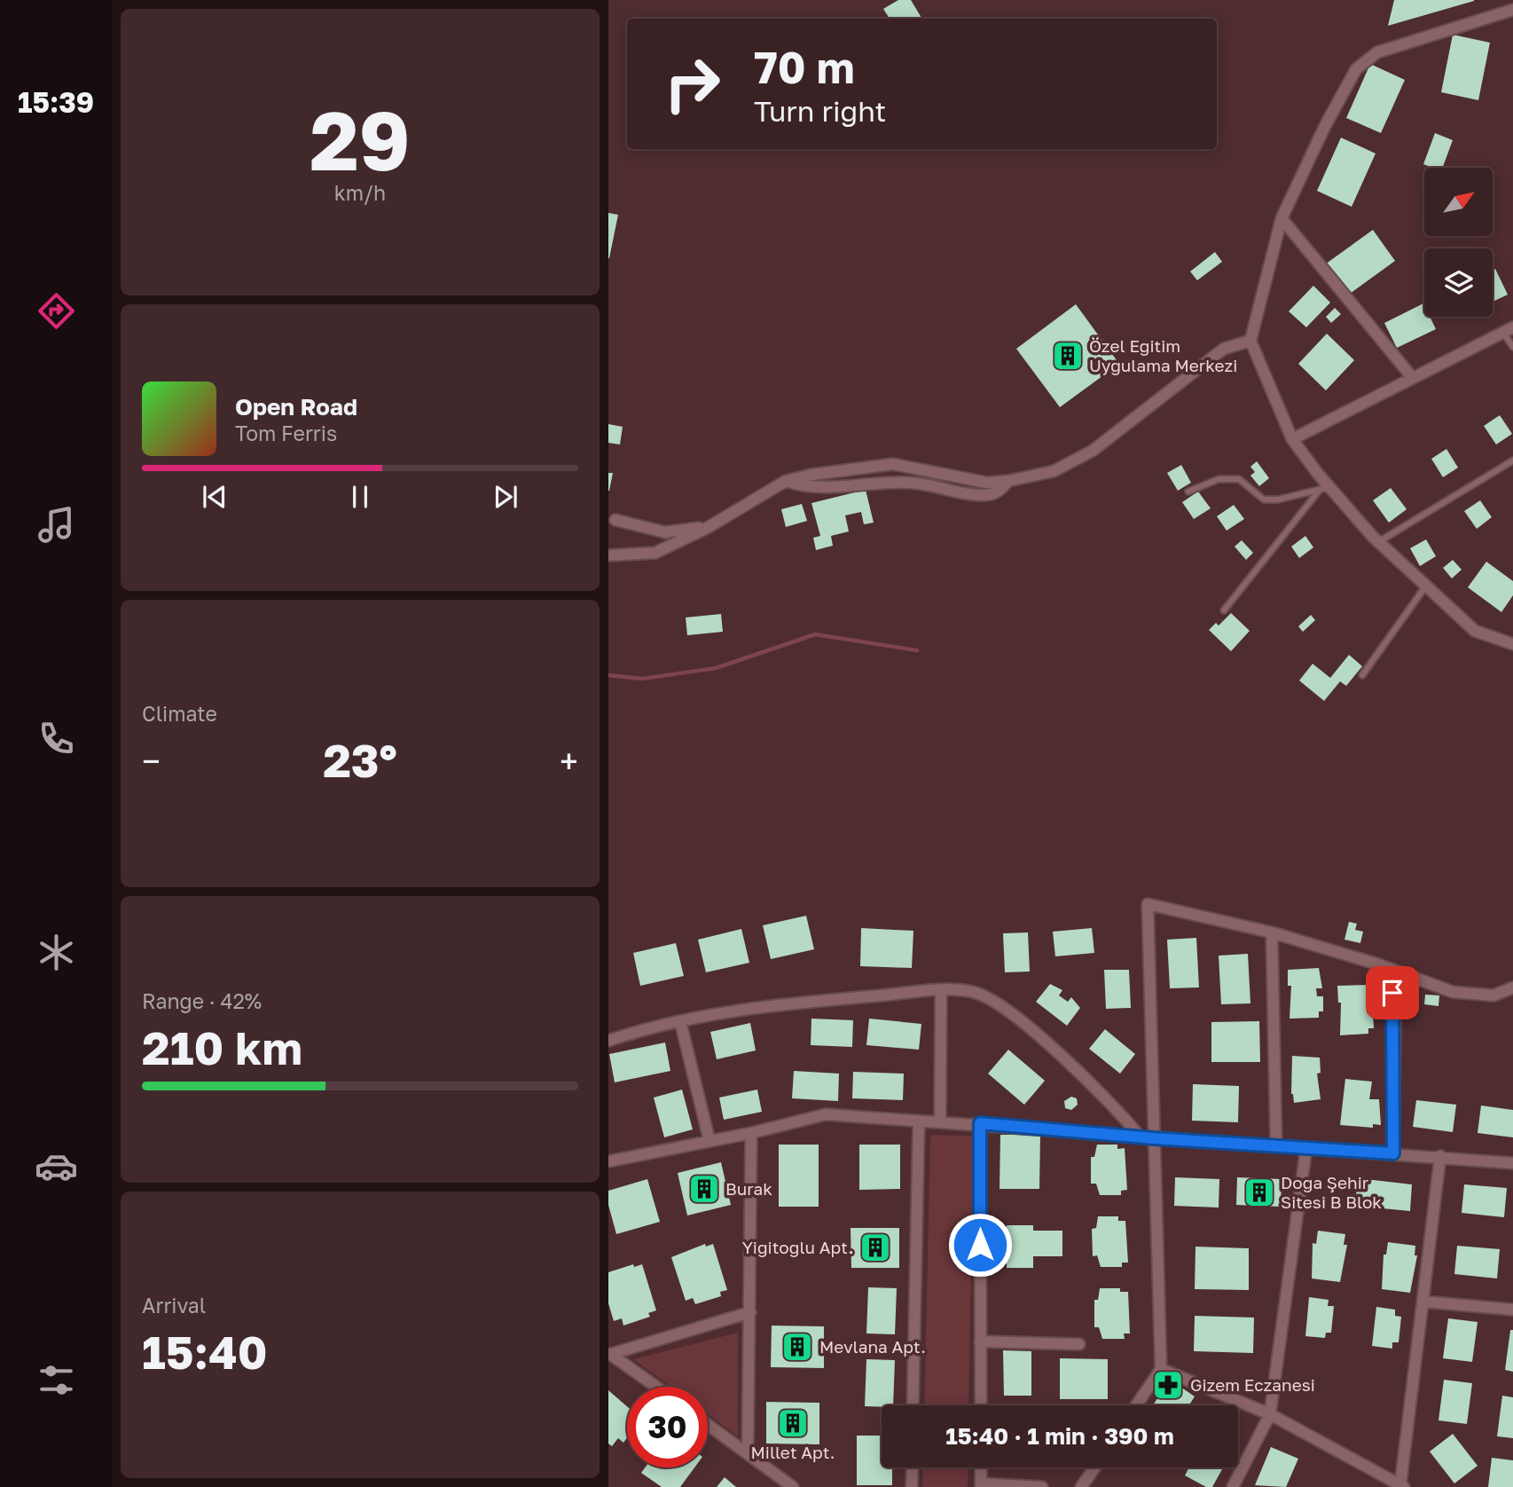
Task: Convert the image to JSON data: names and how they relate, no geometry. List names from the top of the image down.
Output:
{
  "places": {
    "building": [
      "Özel Eğitim Uygulama Merkezi",
      "Burak",
      "Doğa Şehir Sitesi B Blok",
      "Yiğitoğlu Apt.",
      "Mevlana Apt.",
      "Millet Apt."
    ],
    "pharmacy": ["Gizem Eczanesi"]
  },
  "north": "top right",
  "page": {
    "tabs": "15:39",
    "tile": [
      ["29", "km/h"],
      "Climate",
      ["Range · 42%", "210 km"],
      ["Arrival", "15:40"]
    ],
    "turn": ["70 m", "Turn right"],
    "song": ["Open Road", "Tom Ferris"],
    "heat": ["−", "23°", "+"],
    "limit": "30",
    "trip": "15:40 · 1 min · 390 m"
  }
}
